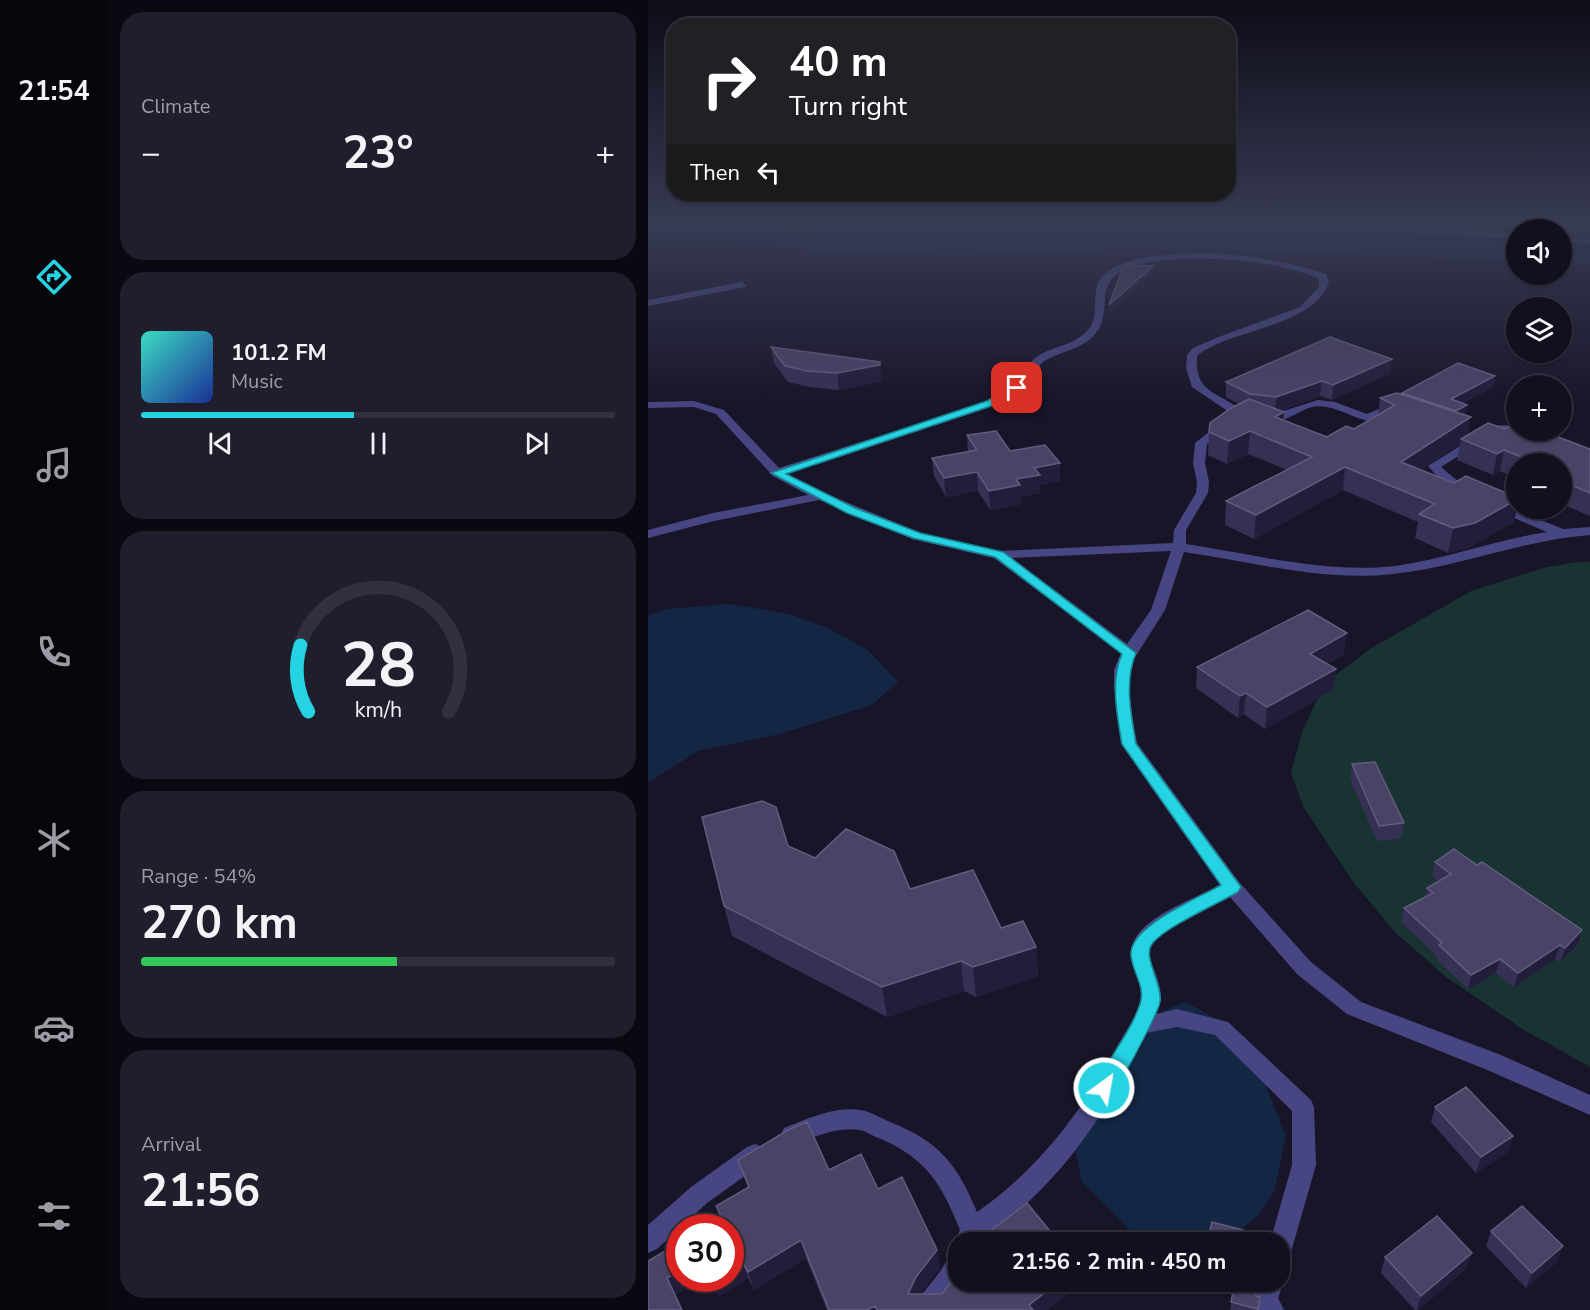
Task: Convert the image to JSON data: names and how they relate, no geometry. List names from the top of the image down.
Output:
{
  "page": {
    "tabs": "21:54",
    "tile": [
      "Climate",
      ["Range · 54%", "270 km"],
      ["Arrival", "21:56"]
    ],
    "turn": ["40 m", "Turn right"],
    "heat": ["−", "23°", "+"],
    "then": "Then",
    "map_buttons": ["+", "−"],
    "song": ["101.2 FM", "Music"],
    "limit": "30",
    "trip": "21:56 · 2 min · 450 m",
    "gauge": ["28", "km/h"]
  }
}
